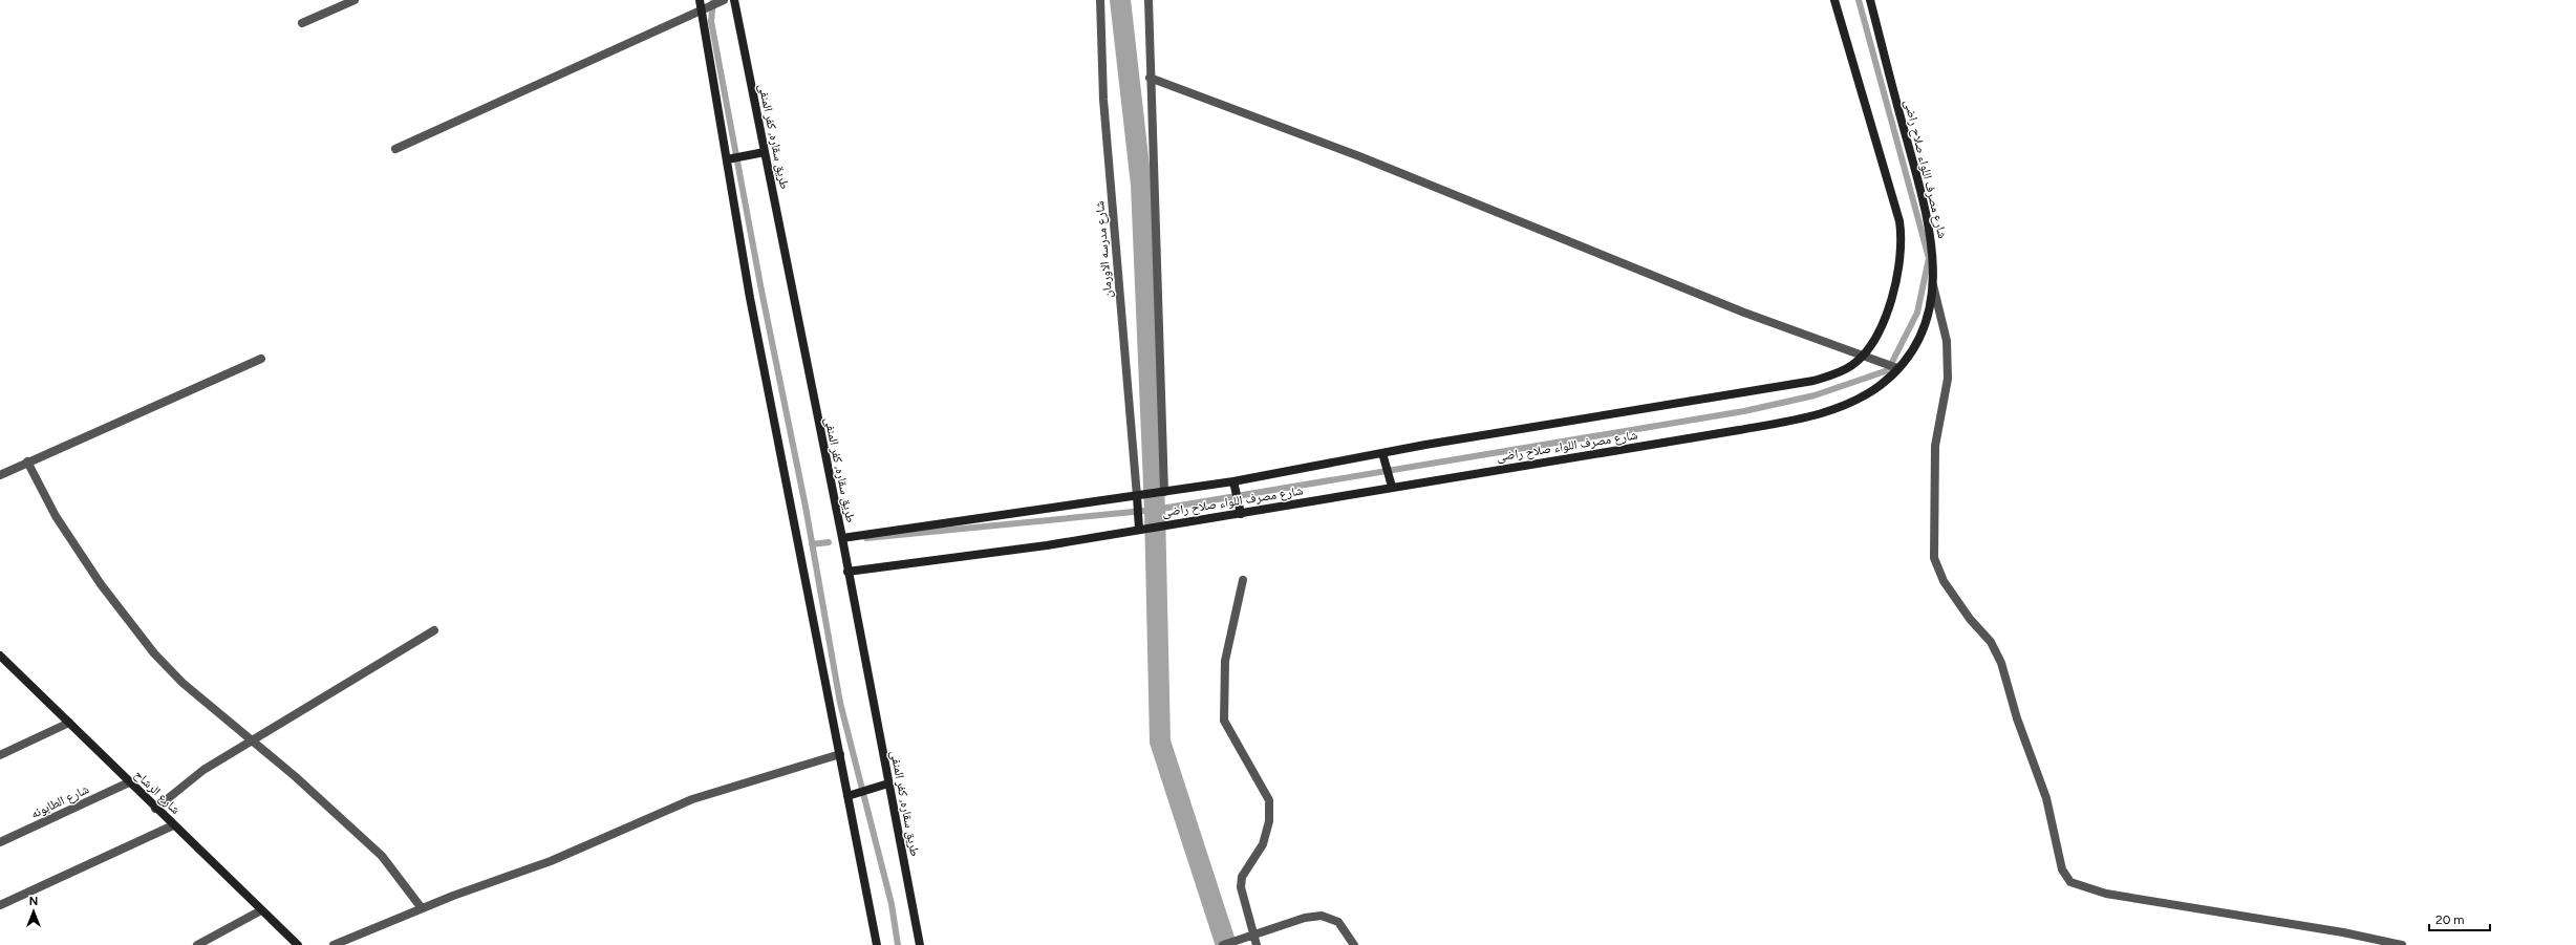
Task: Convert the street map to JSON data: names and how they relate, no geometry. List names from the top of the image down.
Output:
{
  "streets": {
    "street": [
      "طريق سقاره, كفر المنفى",
      "شارع مصرف اللواء صلاح راضى",
      "شارع مدرسه الاورمان",
      "شارع الرشاح",
      "شارع الطابونه"
    ]
  },
  "crossings": [
    ["طريق سقاره, كفر المنفى", "شارع مصرف اللواء صلاح راضى"],
    ["شارع مصرف اللواء صلاح راضى", "شارع مدرسه الاورمان"],
    ["شارع الرشاح", "شارع الطابونه"]
  ],
  "scale_bar": "20 m",
  "north": "top"
}
